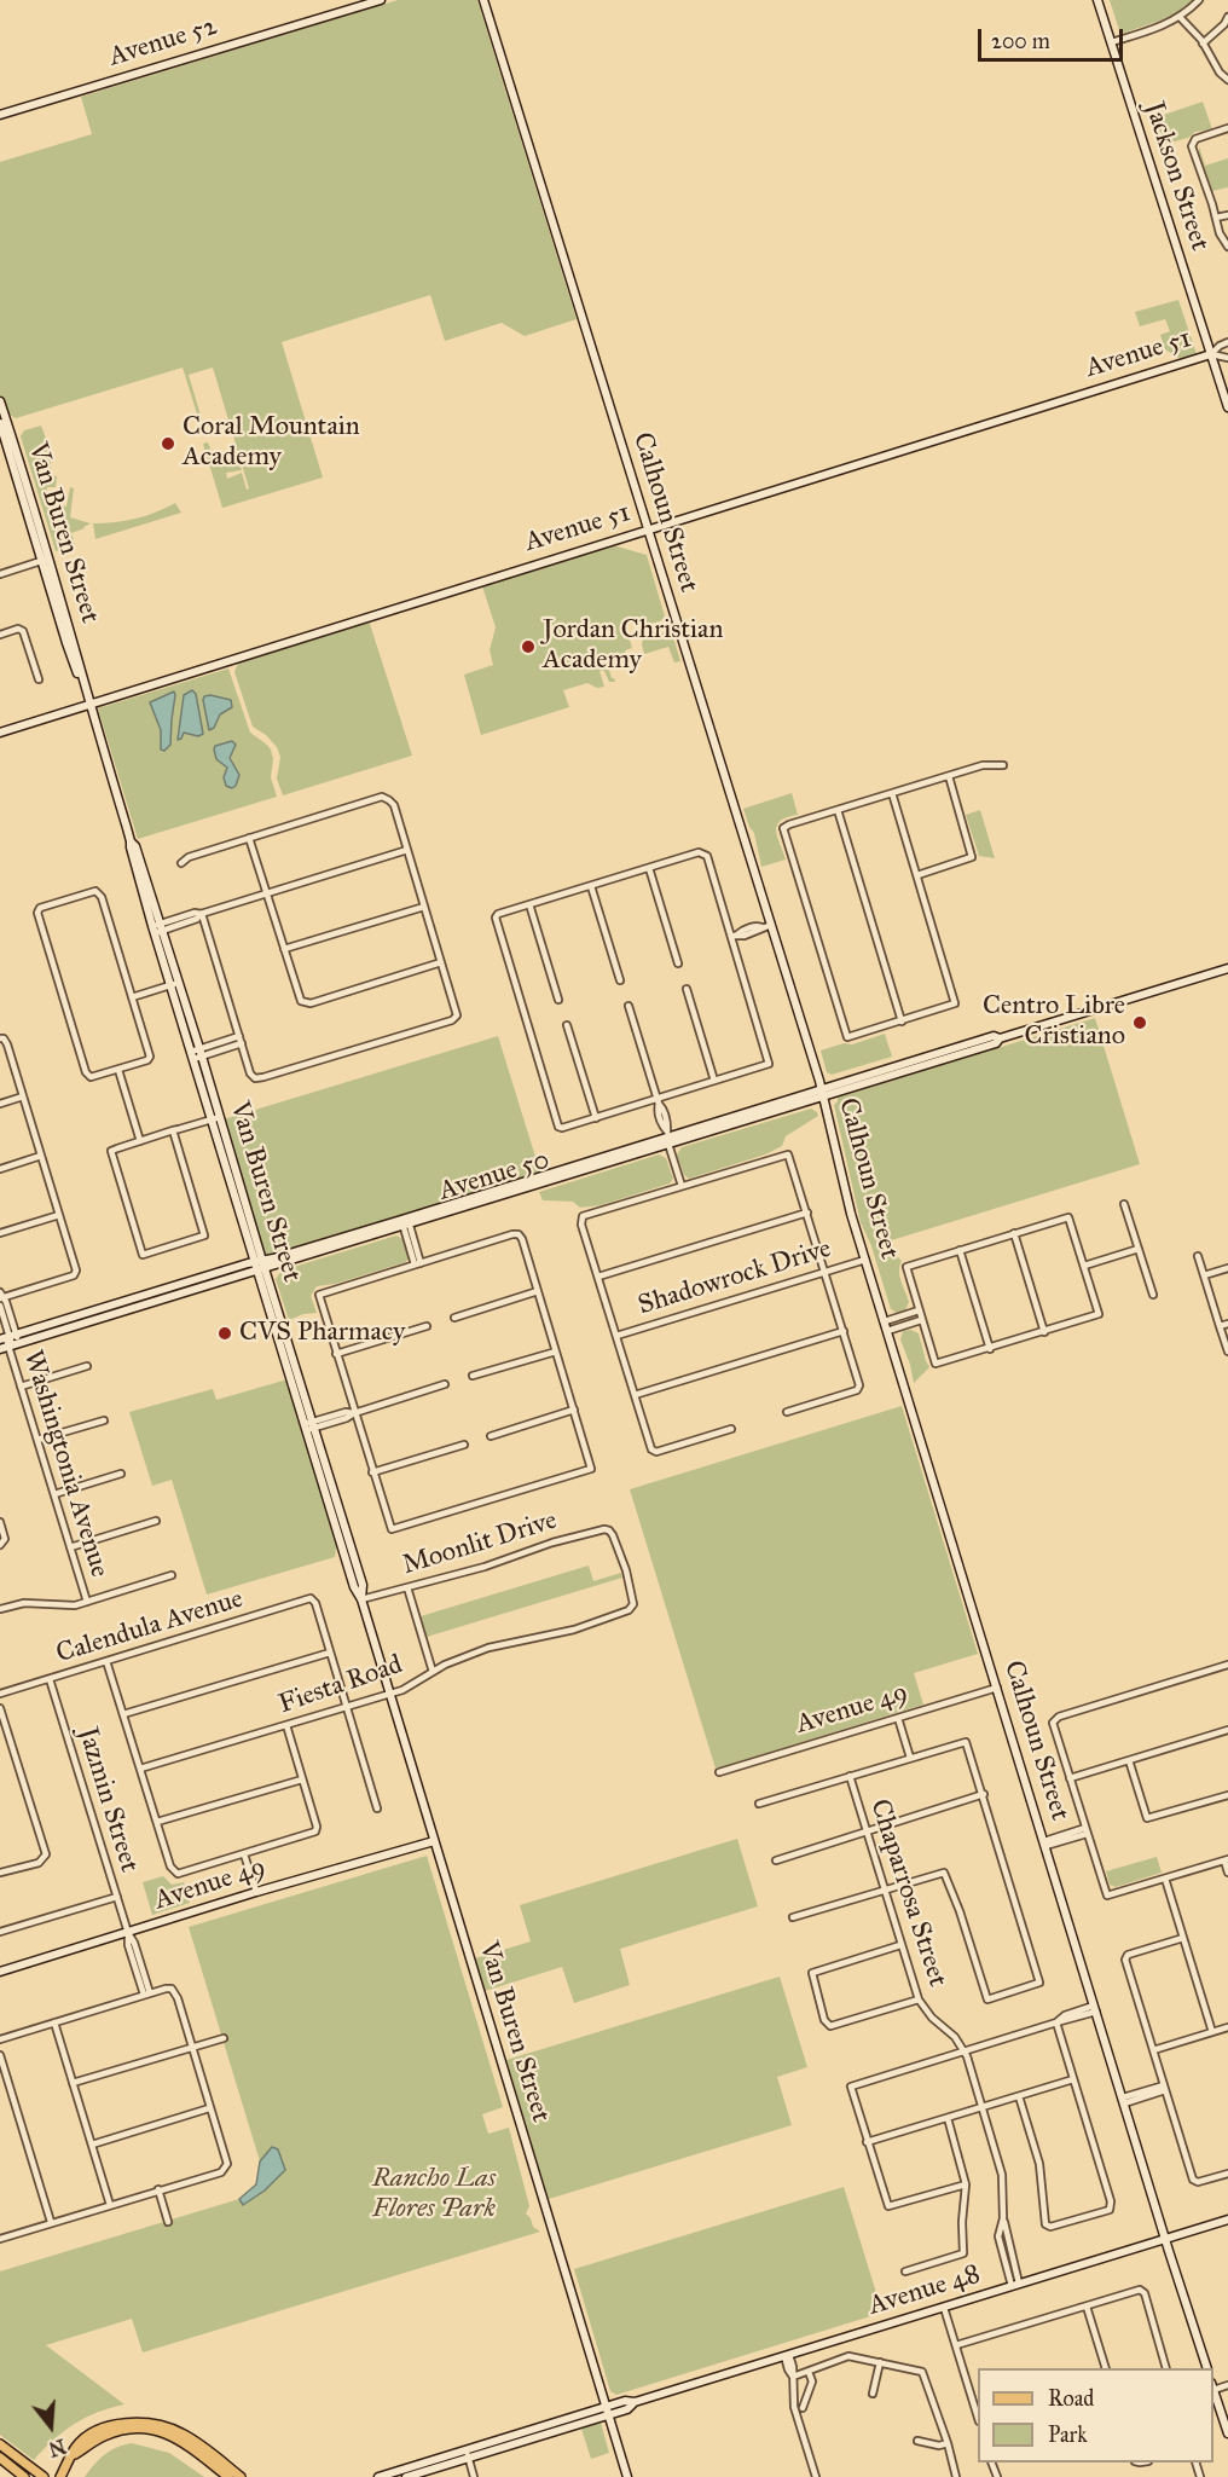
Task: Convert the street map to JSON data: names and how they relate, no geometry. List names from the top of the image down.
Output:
{
  "streets": {
    "street": [
      "Avenue 52",
      "Jackson Street",
      "Avenue 51",
      "Calhoun Street",
      "Van Buren Street",
      "Avenue 50",
      "Shadowrock Drive",
      "Washingtonia Avenue",
      "Moonlit Drive",
      "Calendula Avenue",
      "Fiesta Road",
      "Avenue 49",
      "Jazmin Street",
      "Chaparrosa Street",
      "Avenue 48"
    ]
  },
  "crossings": [
    ["Jackson Street", "Avenue 51"],
    ["Avenue 51", "Calhoun Street"],
    ["Avenue 51", "Van Buren Street"],
    ["Calhoun Street", "Avenue 50"],
    ["Calhoun Street", "Shadowrock Drive"],
    ["Calhoun Street", "Avenue 49"],
    ["Calhoun Street", "Avenue 48"],
    ["Van Buren Street", "Avenue 50"],
    ["Van Buren Street", "Moonlit Drive"],
    ["Van Buren Street", "Fiesta Road"],
    ["Van Buren Street", "Avenue 49"],
    ["Van Buren Street", "Avenue 48"],
    ["Avenue 50", "Washingtonia Avenue"],
    ["Moonlit Drive", "Fiesta Road"],
    ["Calendula Avenue", "Jazmin Street"],
    ["Avenue 49", "Jazmin Street"],
    ["Chaparrosa Street", "Avenue 48"]
  ],
  "parks": ["Rancho Las Flores Park"],
  "places": [
    "Coral Mountain Academy",
    "Jordan Christian Academy",
    "Centro Libre Cristiano",
    "CVS Pharmacy"
  ],
  "legend": ["Road", "Park"],
  "scale_bar": "200 m",
  "north": "bottom"
}
